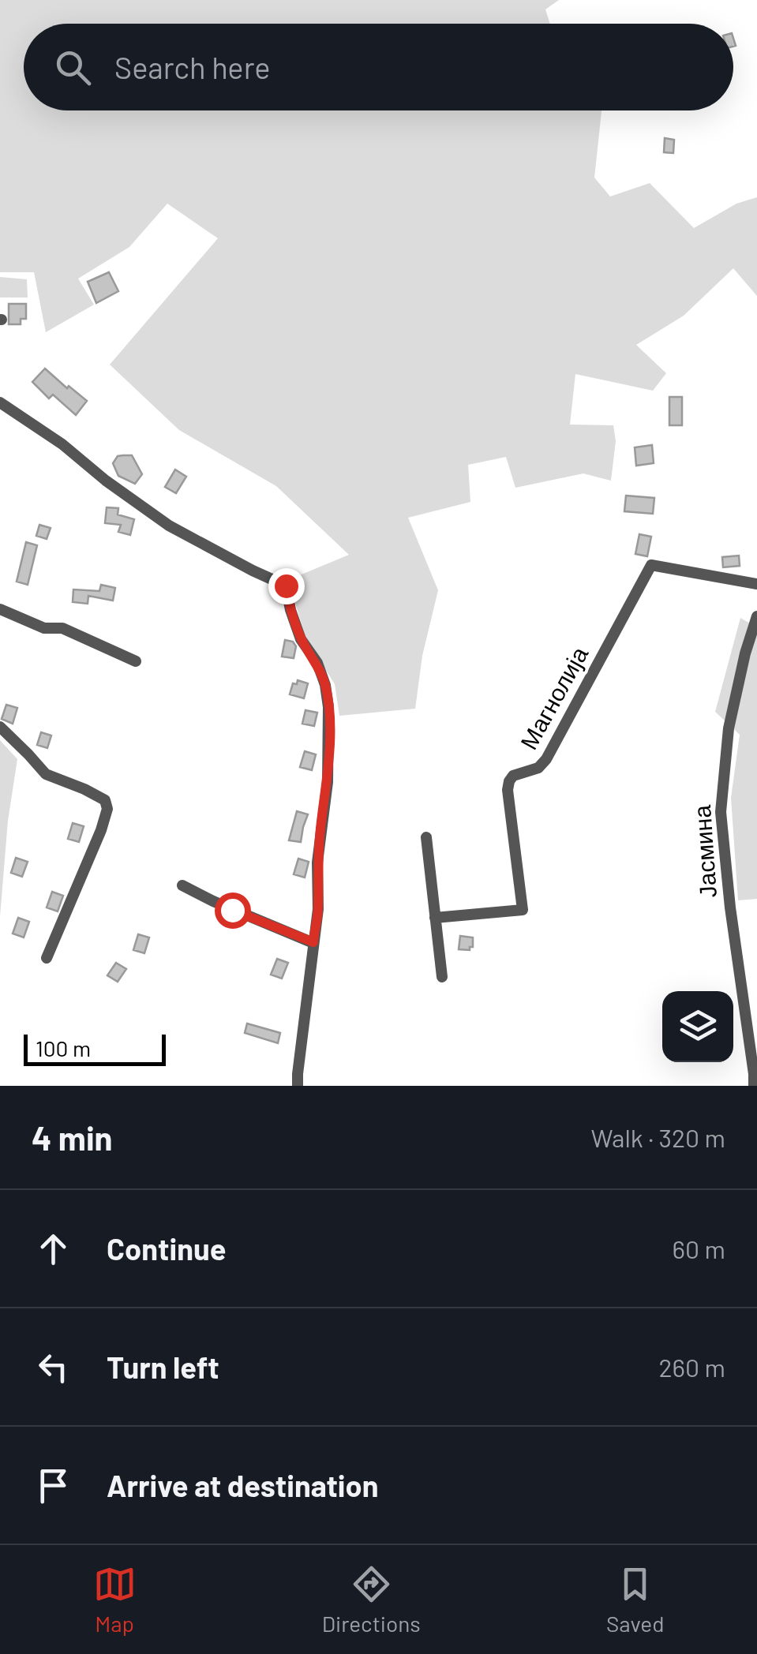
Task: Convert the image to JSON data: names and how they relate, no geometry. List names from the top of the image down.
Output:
{
  "streets": {
    "street": ["Магнолија", "Јасмина"]
  },
  "scale_bar": "100 m",
  "page": {
    "search": "Search here",
    "scale": "100 m",
    "heading": ["4 min", "Walk · 320 m"],
    "list": [
      ["Continue", "60 m"],
      ["Turn left", "260 m"],
      "Arrive at destination"
    ],
    "nav": ["Map", "Directions", "Saved"]
  }
}
